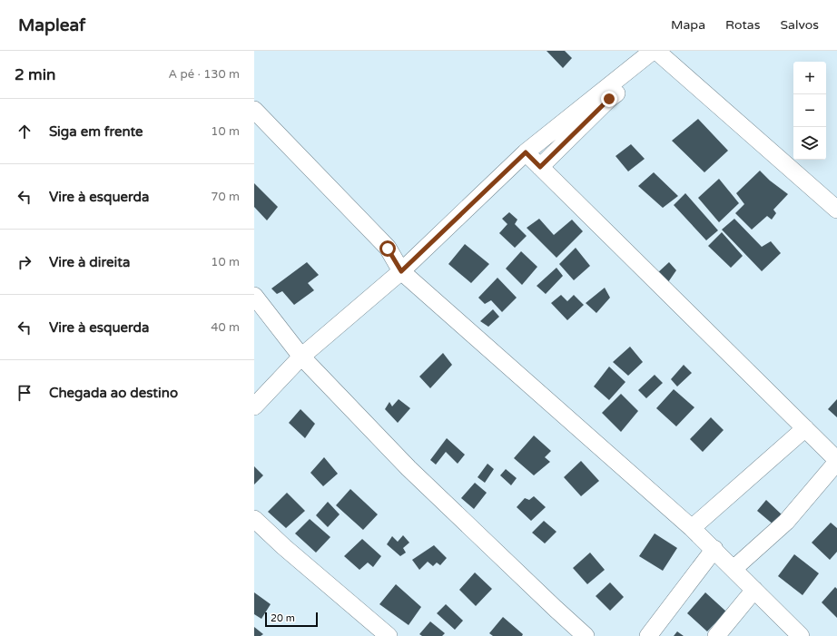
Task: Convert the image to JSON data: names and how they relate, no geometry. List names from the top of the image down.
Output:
{
  "scale_bar": "20 m",
  "page": {
    "header": "Mapleaf",
    "nav": ["Mapa", "Rotas", "Salvos"],
    "heading": ["2 min", "A pé · 130 m"],
    "map_buttons": ["+", "−"],
    "list": [
      ["Siga em frente", "10 m"],
      ["Vire à esquerda", "70 m"],
      ["Vire à direita", "10 m"],
      ["Vire à esquerda", "40 m"],
      "Chegada ao destino"
    ],
    "scale": "20 m"
  }
}
